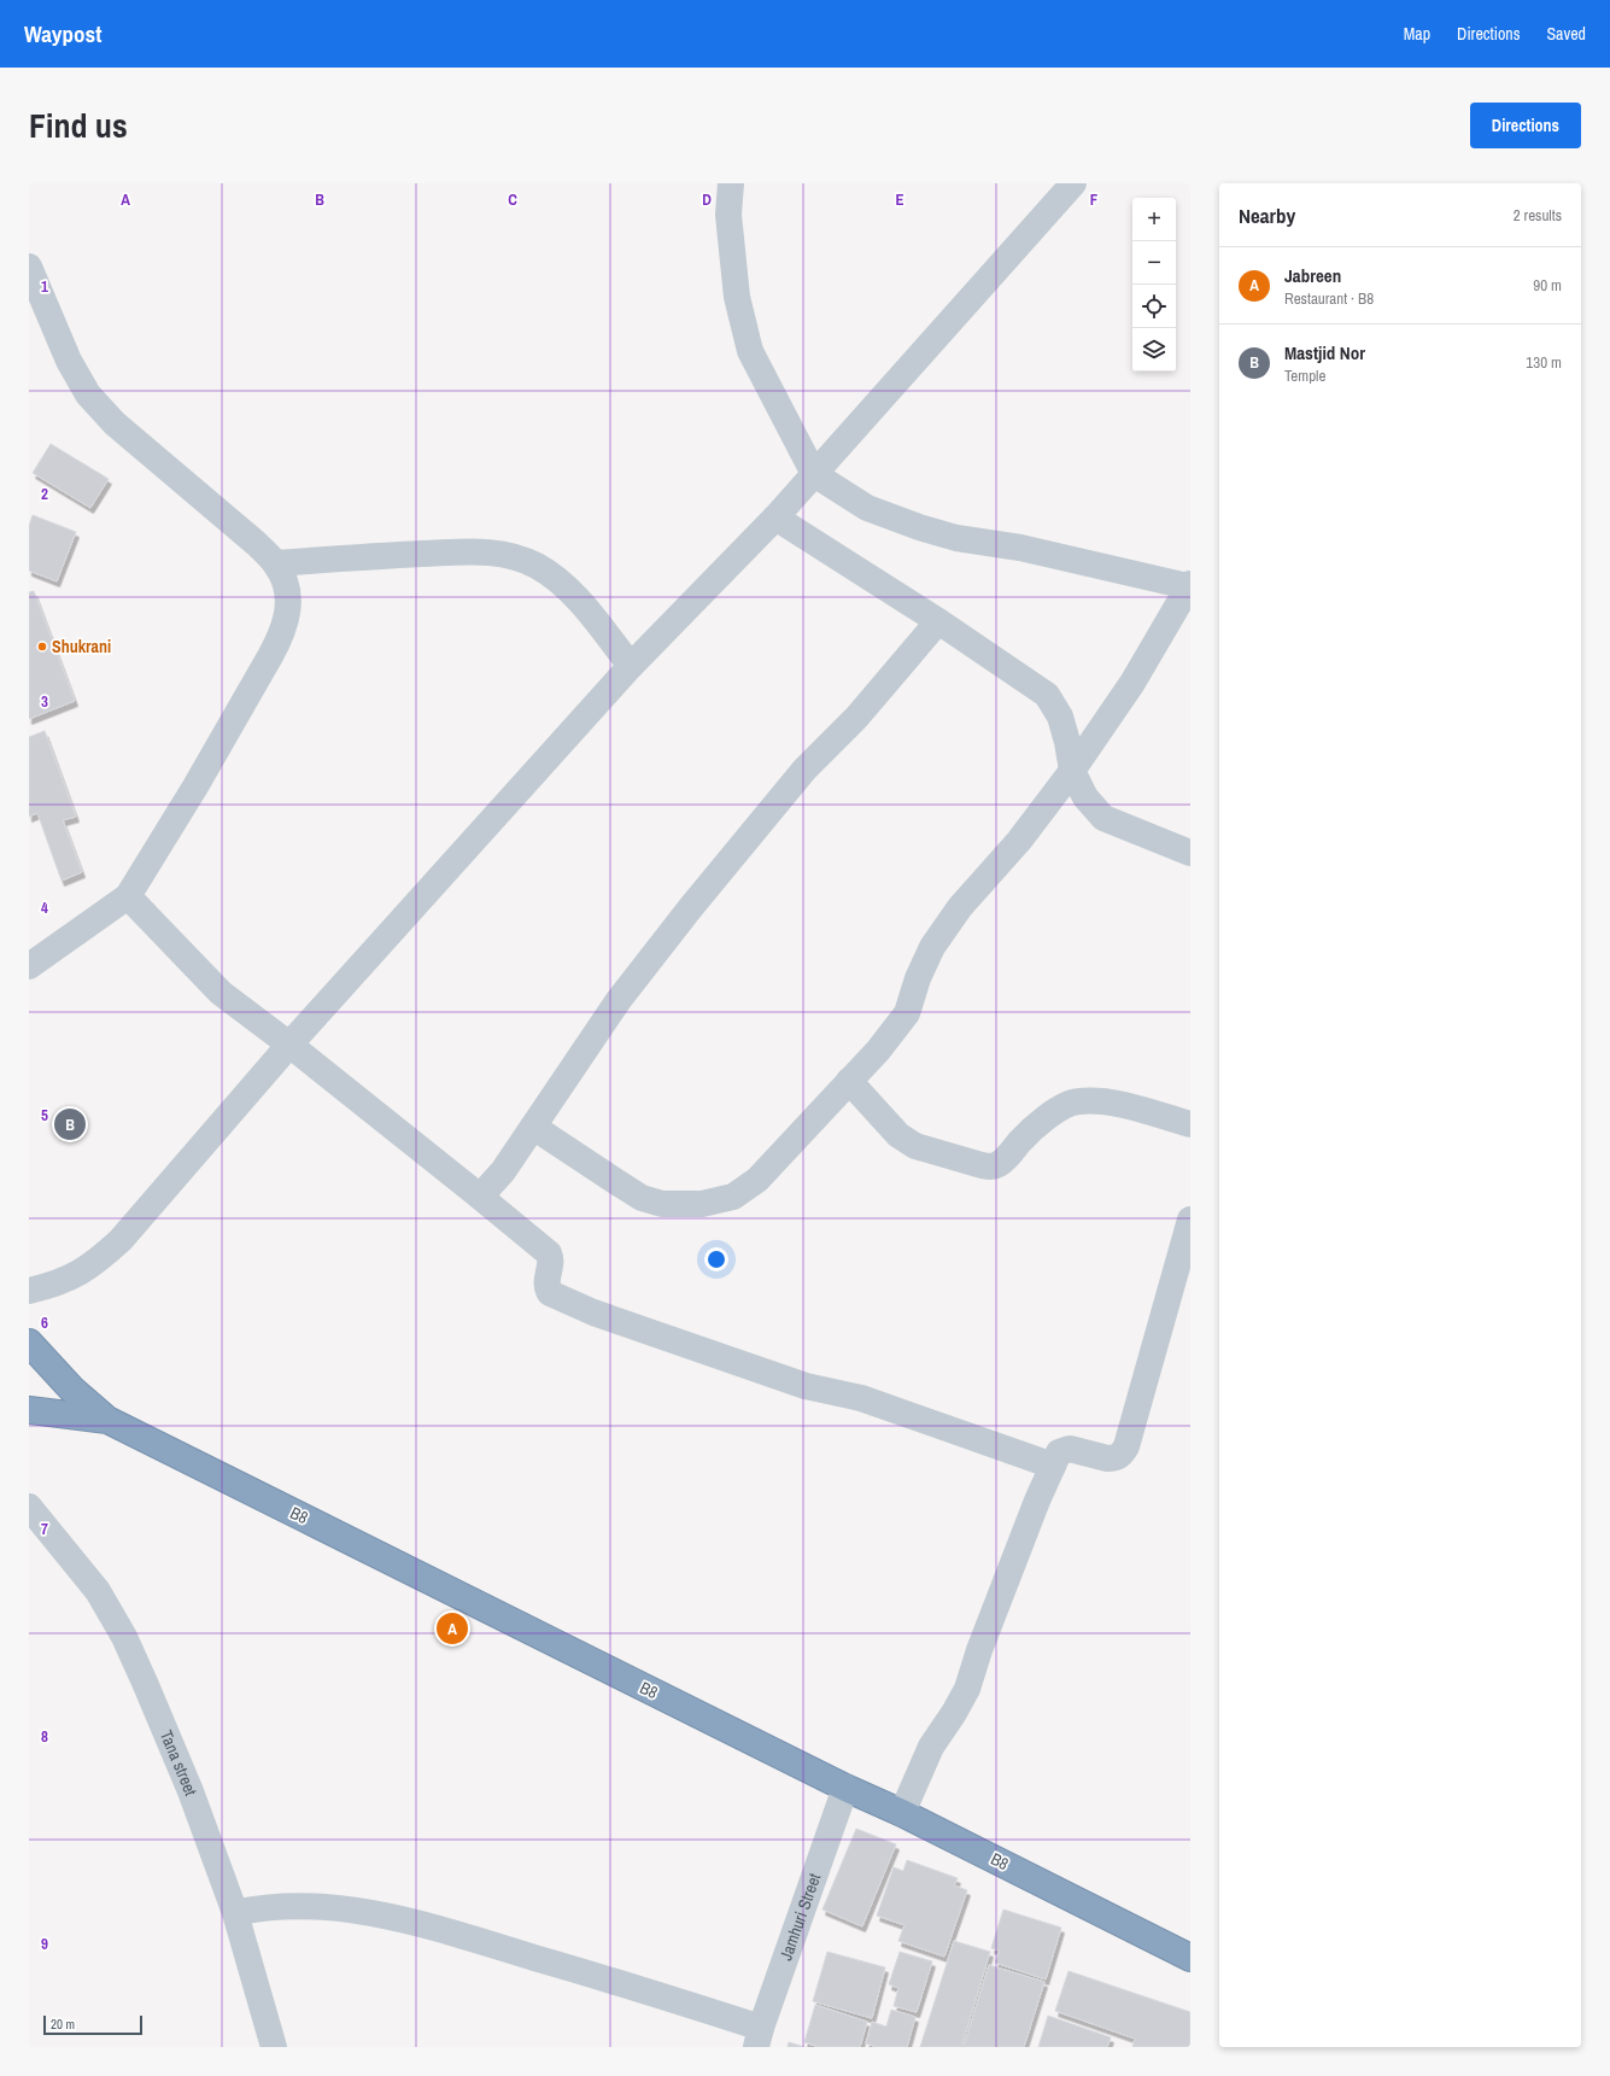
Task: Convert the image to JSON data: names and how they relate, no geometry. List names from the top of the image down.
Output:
{
  "streets": {
    "highway": ["B8"],
    "street": ["Tana street", "Jamhuri Street"]
  },
  "crossings": [
    ["B8", "Jamhuri Street"]
  ],
  "places": ["Shukrani"],
  "scale_bar": "20 m",
  "page": {
    "header": "Waypost",
    "nav": ["Map", "Directions", "Saved"],
    "title": "Find us",
    "buttons": "Directions",
    "heading": ["Nearby", "2 results"],
    "map_buttons": ["+", "−"],
    "list": [
      {
        "mark": "A",
        "name": "Jabreen",
        "note": "Restaurant · B8",
        "value": "90 m"
      },
      {
        "mark": "B",
        "name": "Mastjid Nor",
        "note": "Temple",
        "value": "130 m"
      }
    ],
    "pins": ["B", "A"],
    "scale": "20 m"
  },
  "grid": {
    "columns": [
      "A",
      "B",
      "C",
      "D",
      "E",
      "F"
    ],
    "rows": [
      "1",
      "2",
      "3",
      "4",
      "5",
      "6",
      "7",
      "8",
      "9"
    ]
  }
}
